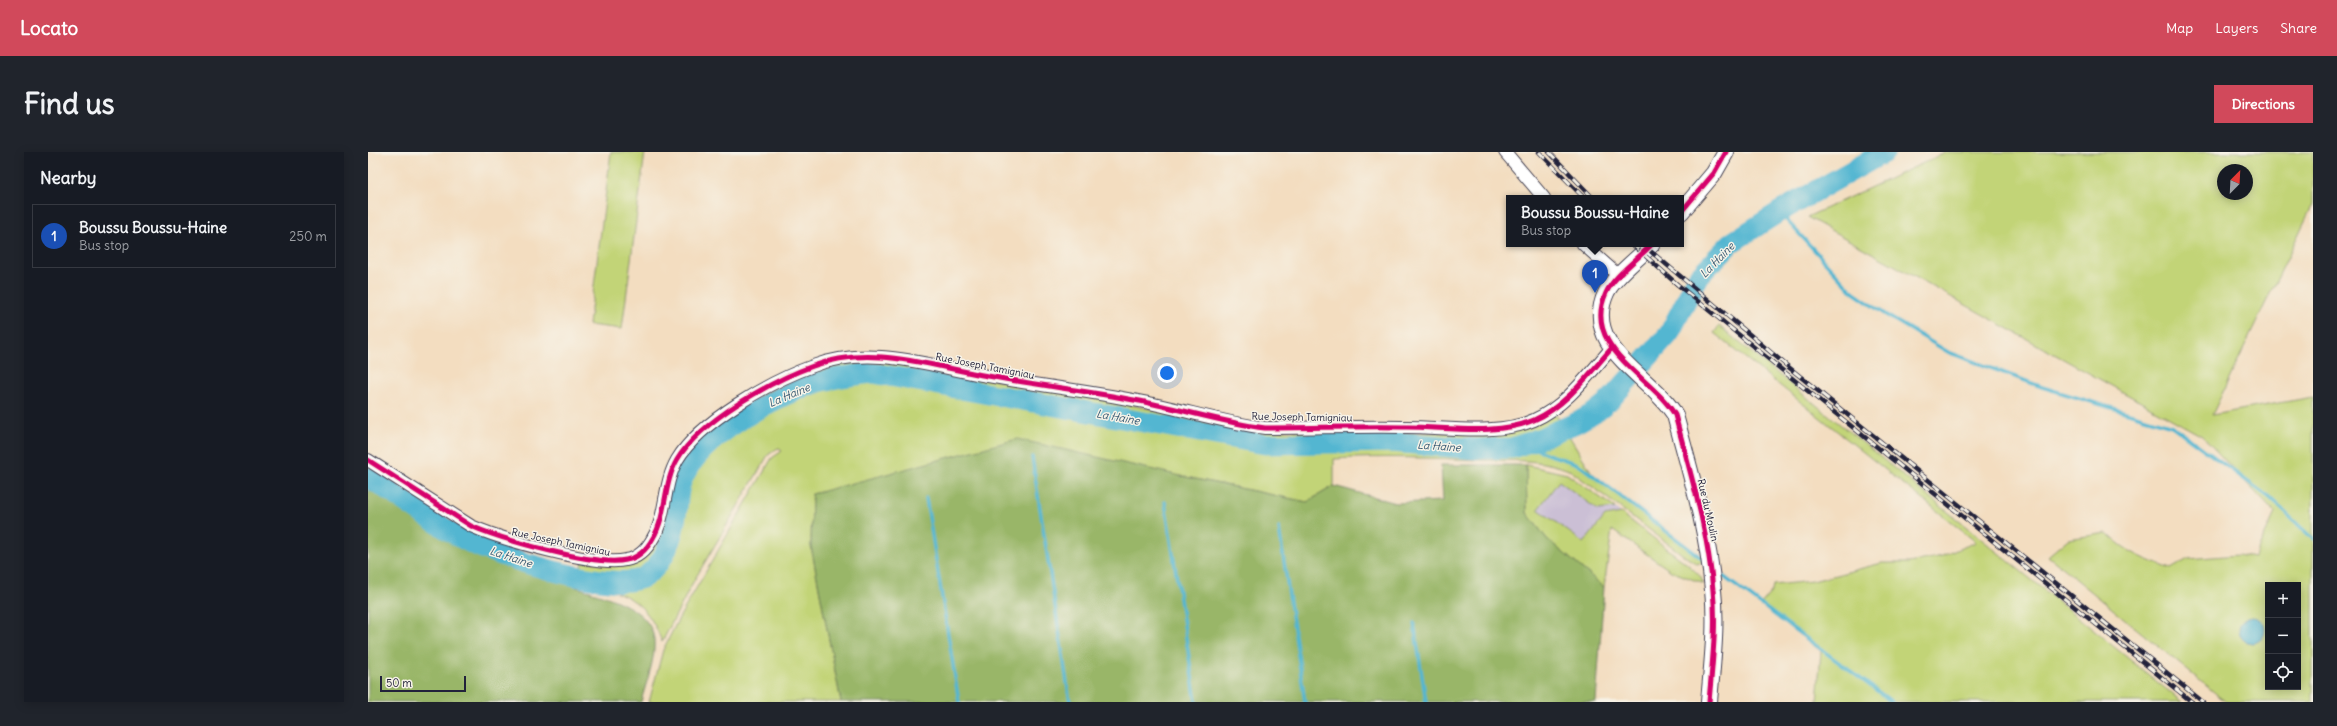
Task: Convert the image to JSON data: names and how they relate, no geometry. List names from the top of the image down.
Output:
{
  "streets": {
    "street": ["Rue Joseph Tamigniau", "Rue du Moulin"]
  },
  "crossings": [
    ["Rue Joseph Tamigniau", "Rue du Moulin"]
  ],
  "water": ["La Haine"],
  "scale_bar": "50 m",
  "north": "top right",
  "page": {
    "header": "Locato",
    "nav": ["Map", "Layers", "Share"],
    "buttons": "Directions",
    "title": "Find us",
    "heading": "Nearby",
    "popup": ["Boussu Boussu-Haine", "Bus stop"],
    "list": [
      {
        "mark": "1",
        "name": "Boussu Boussu-Haine",
        "note": "Bus stop",
        "value": "250 m"
      }
    ],
    "pins": "1",
    "map_buttons": ["+", "−"],
    "scale": "50 m"
  }
}
